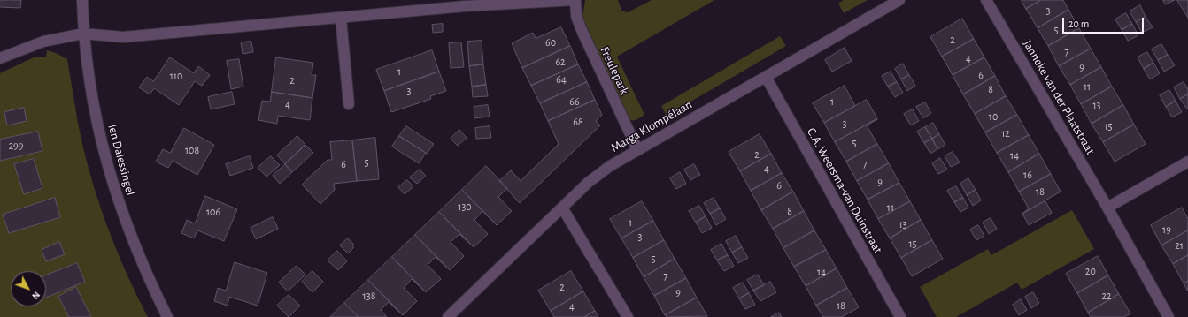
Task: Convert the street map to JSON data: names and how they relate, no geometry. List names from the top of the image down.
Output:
{
  "streets": {
    "street": [
      "Freulepark",
      "Janneke van der Plaatstraat",
      "Marga Klompélaan",
      "Ien Dalessingel",
      "C.A. Weersma-van Duinstraat"
    ]
  },
  "crossings": [
    ["Freulepark", "Marga Klompélaan"],
    ["Marga Klompélaan", "C.A. Weersma-van Duinstraat"]
  ],
  "house_numbers": [
    "3",
    "5",
    "2",
    "60",
    "7",
    "4",
    "62",
    "9",
    "1",
    "6",
    "110",
    "64",
    "2",
    "11",
    "8",
    "3",
    "66",
    "1",
    "4",
    "13",
    "10",
    "68",
    "3",
    "15",
    "12",
    "5",
    "299",
    "108",
    "2",
    "14",
    "5",
    "7",
    "6",
    "4",
    "16",
    "9",
    "6",
    "18",
    "130",
    "11",
    "8",
    "106",
    "1",
    "13",
    "19",
    "3",
    "15",
    "21",
    "5",
    "20",
    "14",
    "7",
    "2",
    "9",
    "138",
    "22",
    "18",
    "4"
  ],
  "scale_bar": "20 m",
  "north": "bottom right"
}
